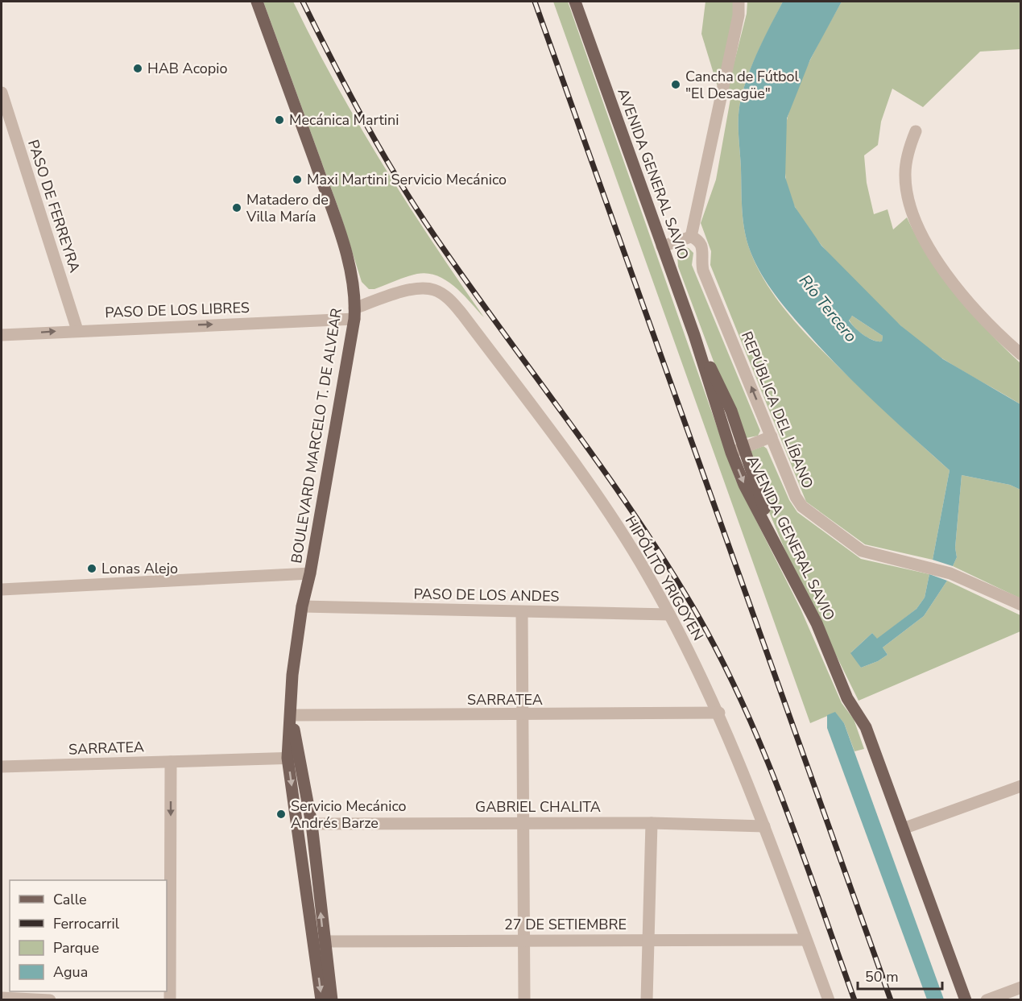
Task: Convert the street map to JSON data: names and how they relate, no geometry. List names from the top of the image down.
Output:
{
  "streets": {
    "main road": ["AVENIDA GENERAL SAVIO", "BOULEVARD MARCELO T. DE ALVEAR"],
    "street": [
      "PASO DE FERREYRA",
      "PASO DE LOS LIBRES",
      "REPÚBLICA DEL LÍBANO",
      "HIPÓLITO YRIGOYEN",
      "PASO DE LOS ANDES",
      "SARRATEA",
      "GABRIEL CHALITA",
      "27 DE SETIEMBRE"
    ]
  },
  "crossings": [
    ["PASO DE FERREYRA", "PASO DE LOS LIBRES"],
    ["PASO DE LOS LIBRES", "BOULEVARD MARCELO T. DE ALVEAR"],
    ["PASO DE LOS LIBRES", "HIPÓLITO YRIGOYEN"],
    ["BOULEVARD MARCELO T. DE ALVEAR", "HIPÓLITO YRIGOYEN"],
    ["BOULEVARD MARCELO T. DE ALVEAR", "PASO DE LOS ANDES"],
    ["BOULEVARD MARCELO T. DE ALVEAR", "SARRATEA"],
    ["BOULEVARD MARCELO T. DE ALVEAR", "GABRIEL CHALITA"],
    ["BOULEVARD MARCELO T. DE ALVEAR", "27 DE SETIEMBRE"],
    ["HIPÓLITO YRIGOYEN", "PASO DE LOS ANDES"],
    ["HIPÓLITO YRIGOYEN", "SARRATEA"],
    ["HIPÓLITO YRIGOYEN", "GABRIEL CHALITA"],
    ["HIPÓLITO YRIGOYEN", "27 DE SETIEMBRE"]
  ],
  "one_way": ["PASO DE LOS LIBRES", "REPÚBLICA DEL LÍBANO"],
  "water": ["Río Tercero"],
  "places": [
    "HAB Acopio",
    "Cancha de Fútbol \"El Desagüe\"",
    "Mecánica Martini",
    "Maxi Martini Servicio Mecánico",
    "Matadero de Villa María",
    "Lonas Alejo",
    "Servicio Mecánico Andrés Barze"
  ],
  "legend": [
    "Calle",
    "Ferrocarril",
    "Parque",
    "Agua"
  ],
  "scale_bar": "50 m"
}
